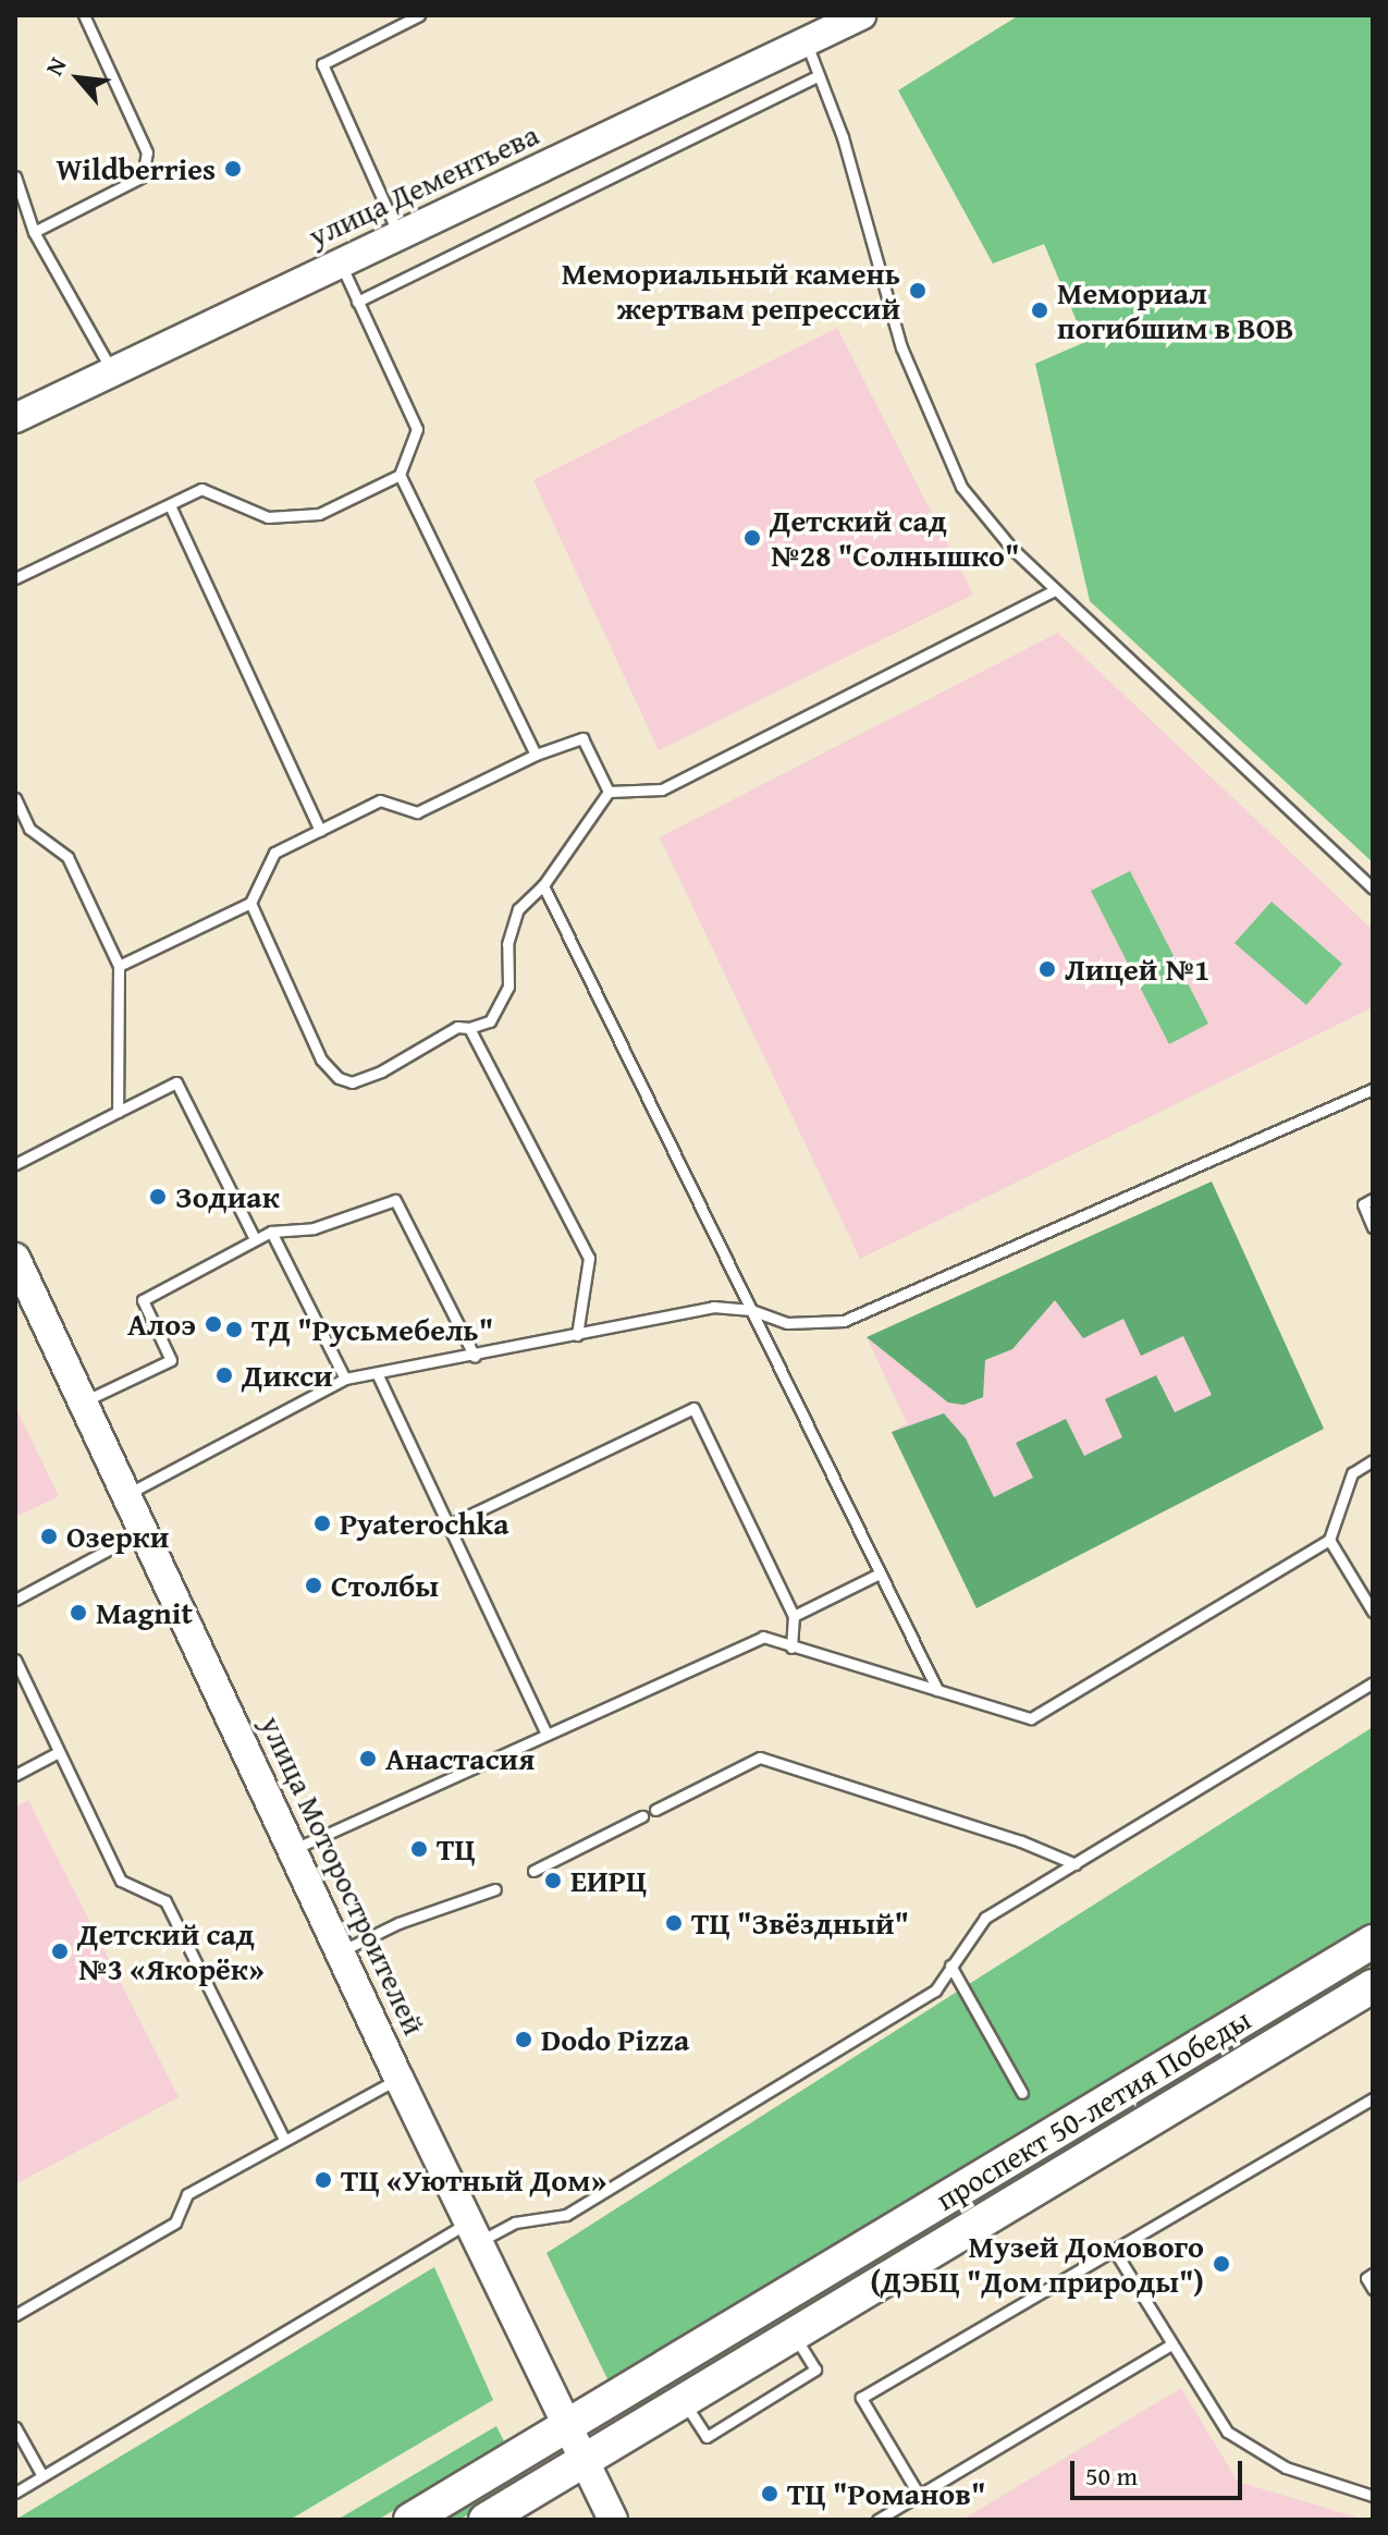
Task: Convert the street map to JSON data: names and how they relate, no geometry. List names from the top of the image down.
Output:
{
  "streets": {
    "main road": ["проспект 50-летия Победы"],
    "street": ["улица Дементьева", "улица Моторостроителей"]
  },
  "crossings": [
    ["улица Моторостроителей", "проспект 50-летия Победы"]
  ],
  "places": [
    "Wildberries",
    "Мемориальный камень жертвам репрессий",
    "Мемориал погибшим в ВОВ",
    "Детский сад №28 \"Солнышко\"",
    "Лицей №1",
    "Зодиак",
    "Алоэ",
    "ТД \"Русьмебель\"",
    "Дикси",
    "Pyaterochka",
    "Озерки",
    "Столбы",
    "Magnit",
    "Анастасия",
    "ТЦ",
    "ЕИРЦ",
    "ТЦ \"Звёздный\"",
    "Детский сад №3 «Якорёк»",
    "Dodo Pizza",
    "ТЦ «Уютный Дом»",
    "Музей Домового (ДЭБЦ \"Дом природы\")",
    "ТЦ \"Романов\""
  ],
  "scale_bar": "50 m",
  "north": "top left"
}
